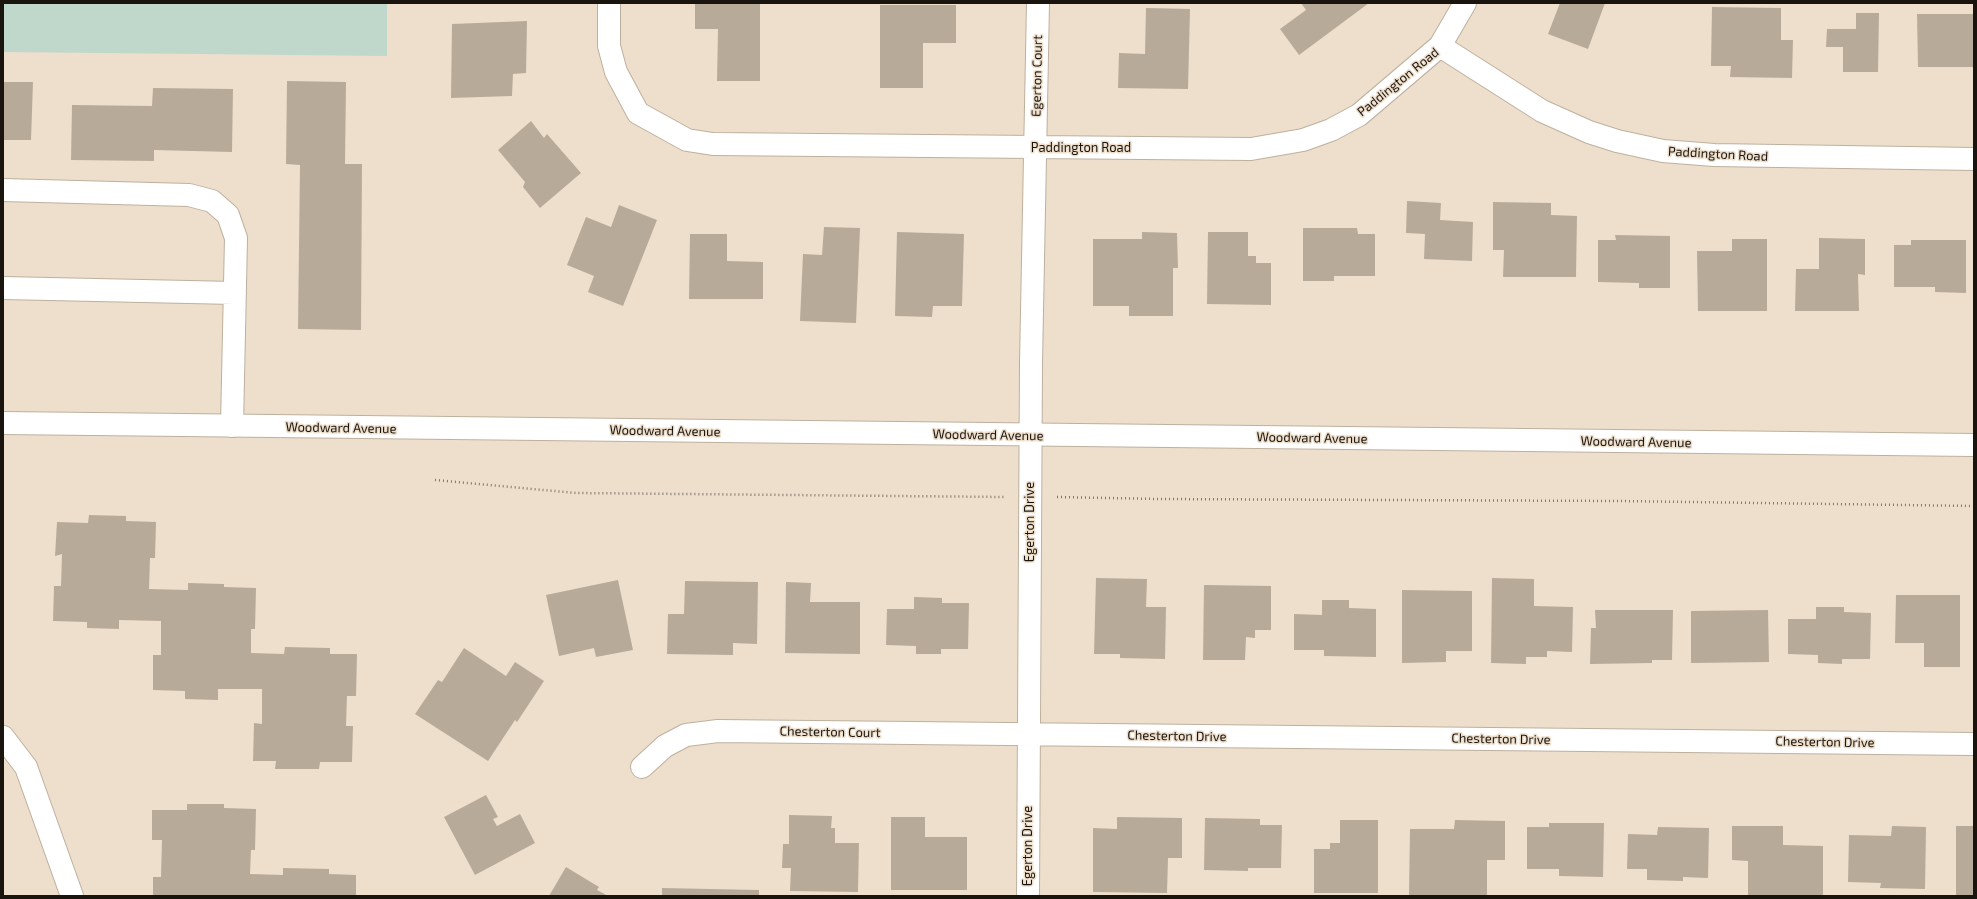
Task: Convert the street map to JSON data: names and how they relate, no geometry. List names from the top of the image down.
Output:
{
  "streets": {
    "street": [
      "Egerton Court",
      "Paddington Road",
      "Woodward Avenue",
      "Egerton Drive",
      "Chesterton Court",
      "Chesterton Drive"
    ]
  },
  "crossings": [
    ["Egerton Court", "Paddington Road"],
    ["Egerton Court", "Egerton Drive"],
    ["Paddington Road", "Egerton Drive"],
    ["Woodward Avenue", "Egerton Drive"],
    ["Egerton Drive", "Chesterton Court"],
    ["Egerton Drive", "Chesterton Drive"],
    ["Chesterton Court", "Chesterton Drive"]
  ]
}
